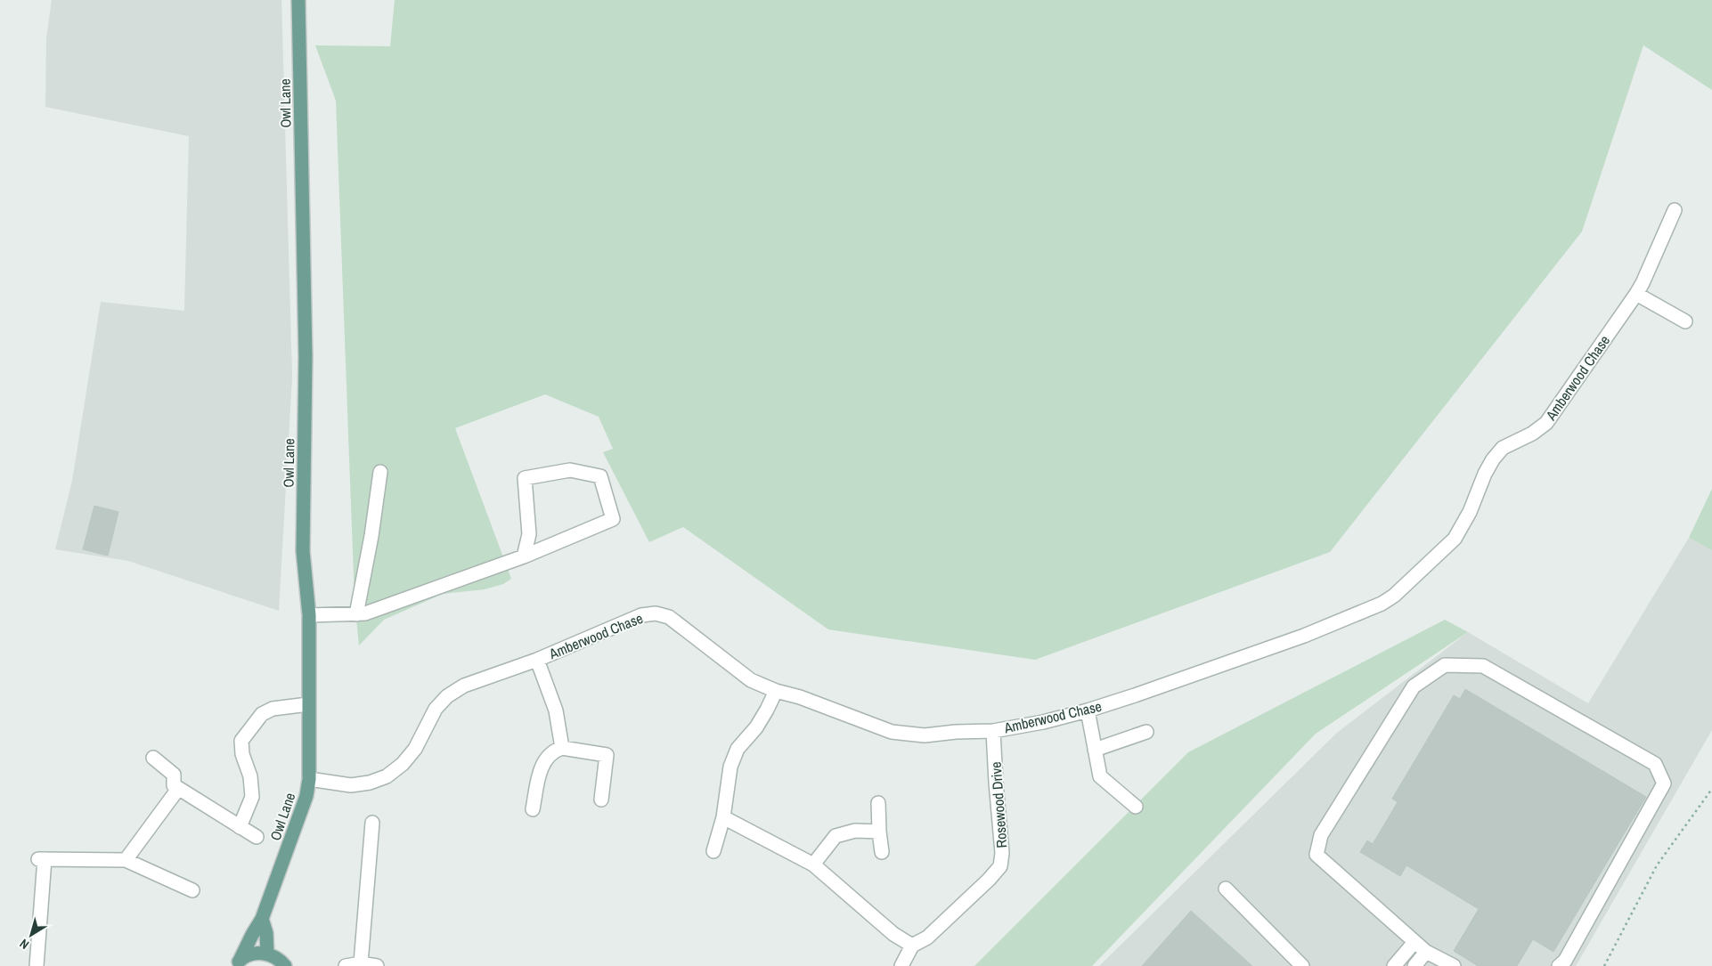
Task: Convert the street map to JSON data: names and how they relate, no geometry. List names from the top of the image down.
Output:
{
  "streets": {
    "main road": ["Owl Lane"],
    "street": ["Amberwood Chase", "Rosewood Drive"]
  },
  "crossings": [
    ["Owl Lane", "Amberwood Chase"],
    ["Amberwood Chase", "Rosewood Drive"]
  ],
  "north": "bottom left"
}
